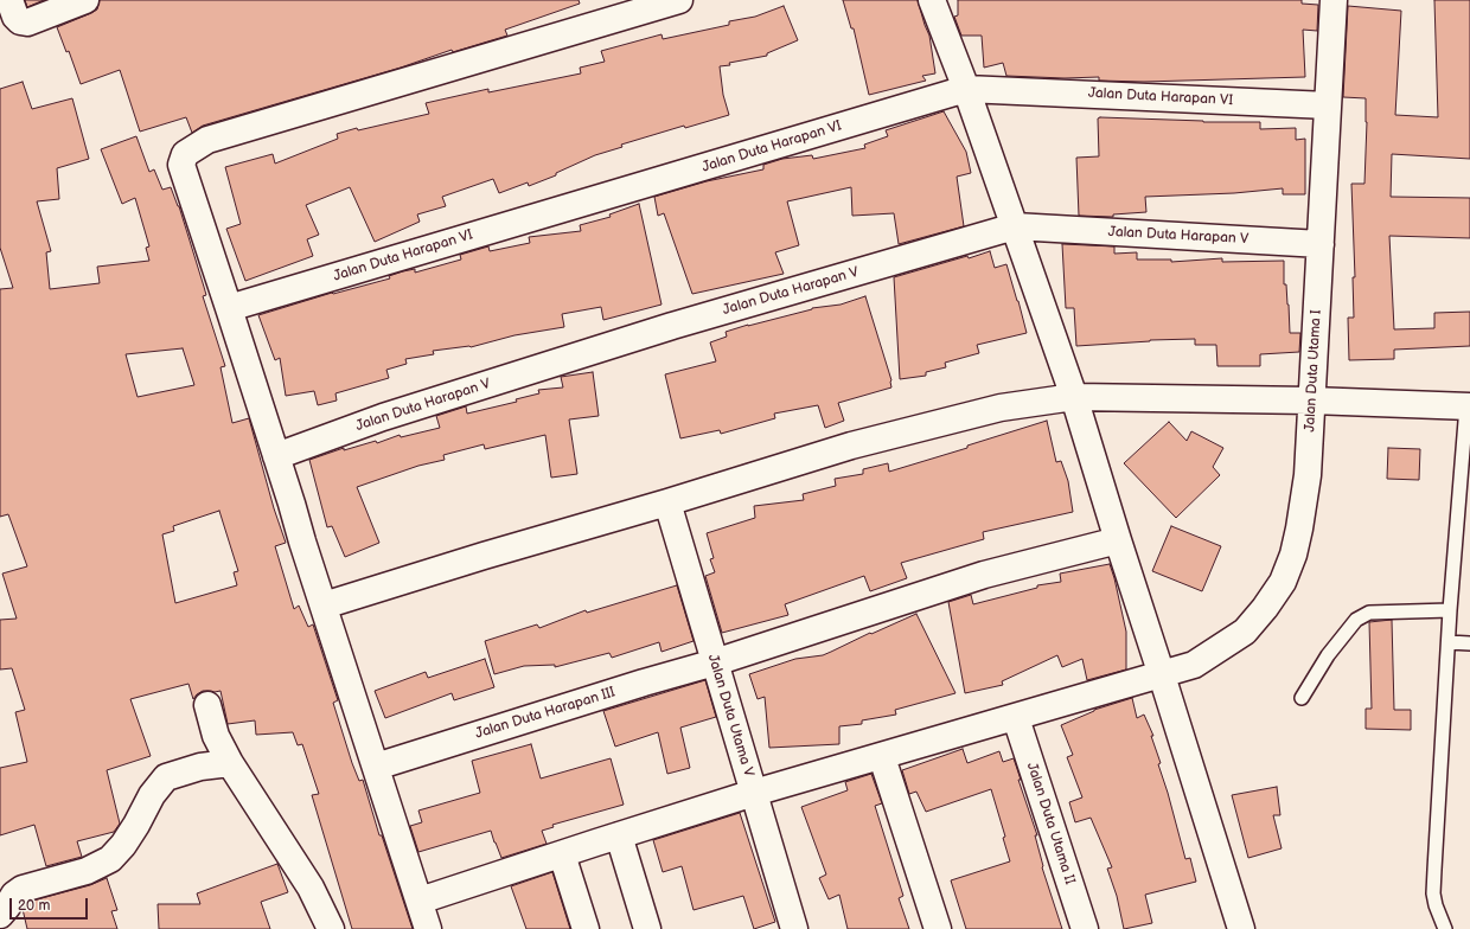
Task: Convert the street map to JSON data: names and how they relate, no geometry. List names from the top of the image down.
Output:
{
  "streets": {
    "street": [
      "Jalan Duta Harapan VI",
      "Jalan Duta Harapan V",
      "Jalan Duta Utama I",
      "Jalan Duta Harapan III",
      "Jalan Duta Utama V",
      "Jalan Duta Utama II"
    ]
  },
  "crossings": [
    ["Jalan Duta Harapan VI", "Jalan Duta Utama I"],
    ["Jalan Duta Harapan V", "Jalan Duta Utama I"],
    ["Jalan Duta Utama I", "Jalan Duta Utama V"],
    ["Jalan Duta Utama I", "Jalan Duta Utama II"],
    ["Jalan Duta Harapan III", "Jalan Duta Utama V"]
  ],
  "scale_bar": "20 m"
}
